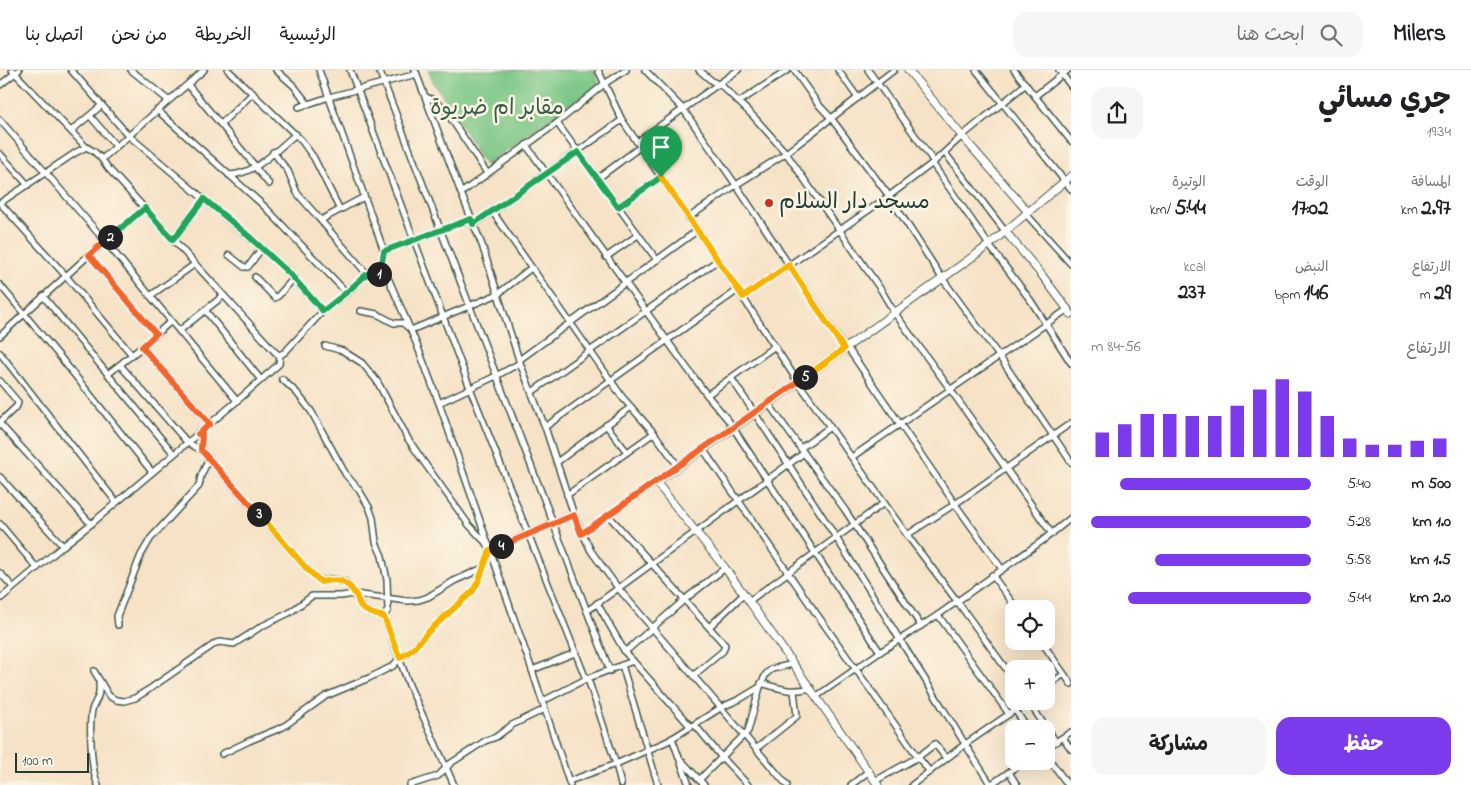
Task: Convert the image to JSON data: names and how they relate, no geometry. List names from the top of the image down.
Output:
{
  "parks": ["مقابر ام ضريوة"],
  "places": ["مسجد دار السلام"],
  "scale_bar": "100 m",
  "page": {
    "header": "Milers",
    "search": "ابحث هنا",
    "nav": [
      "الرئيسية",
      "الخريطة",
      "من نحن",
      "اتصل بنا"
    ],
    "heading": ["جري مسائي", "19:34"],
    "stats": [
      ["المسافة", "2.97 km"],
      ["الوقت", "17:02"],
      ["الوتيرة", "5:44 /km"],
      ["الارتفاع", "29 m"],
      ["النبض", "146 bpm"],
      ["kcal", "237"]
    ],
    "pins": [
      "2",
      "1",
      "5",
      "3",
      "4"
    ],
    "chart": ["الارتفاع", "56–84 m"],
    "list": [
      {
        "name": "500 m",
        "note": "5:40"
      },
      {
        "name": "1.0 km",
        "note": "5:28"
      },
      {
        "name": "1.5 km",
        "note": "5:58"
      },
      {
        "name": "2.0 km",
        "note": "5:44"
      }
    ],
    "map_buttons": ["+", "−"],
    "buttons": ["حفظ", "مشاركة"],
    "scale": "100 m"
  }
}
